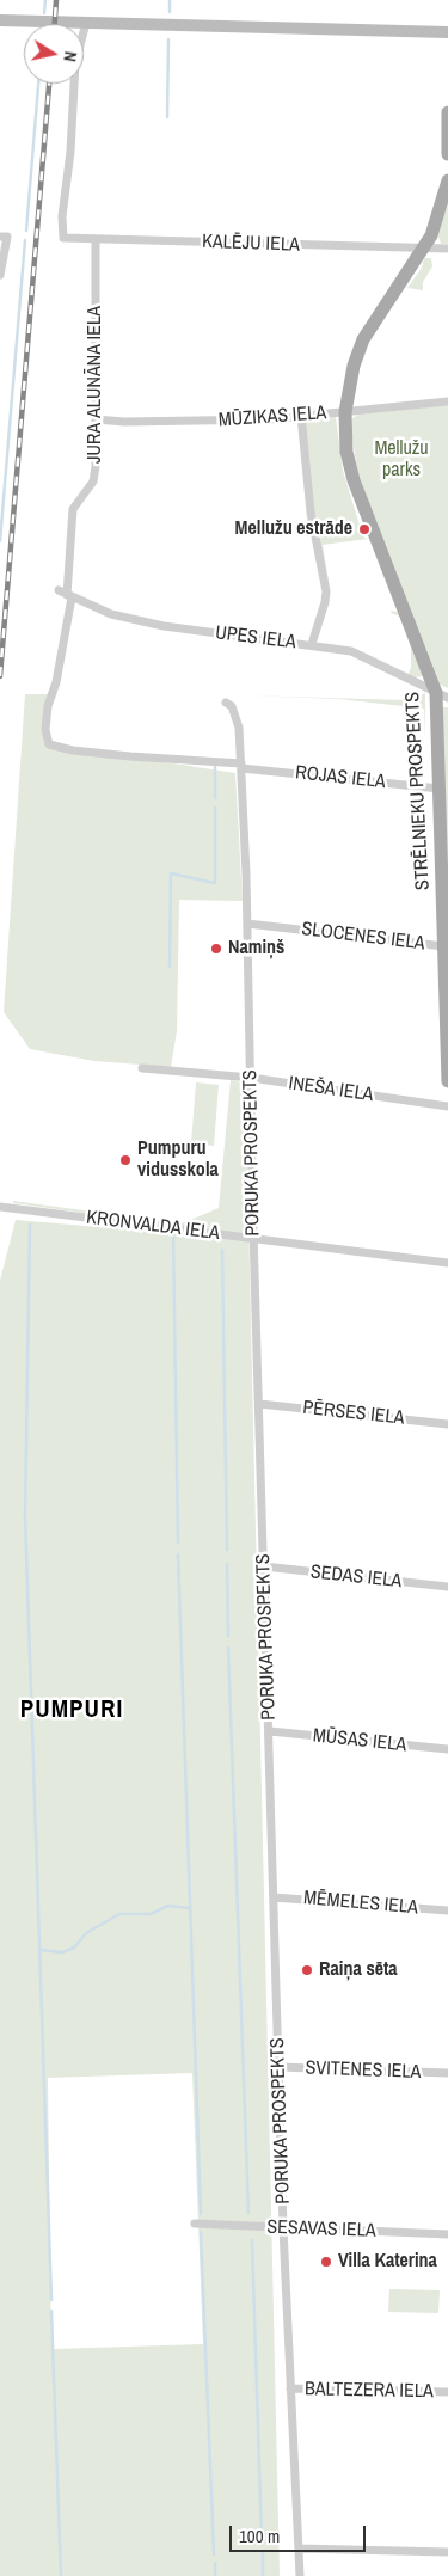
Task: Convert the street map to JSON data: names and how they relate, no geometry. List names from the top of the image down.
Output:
{
  "streets": {
    "main road": ["STRĒLNIEKU PROSPEKTS"],
    "street": [
      "KALĒJU IELA",
      "JURA ALUNĀNA IELA",
      "MŪZIKAS IELA",
      "UPES IELA",
      "ROJAS IELA",
      "SLOCENES IELA",
      "INEŠA IELA",
      "PORUKA PROSPEKTS",
      "KRONVALDA IELA",
      "PĒRSES IELA",
      "SEDAS IELA",
      "MŪSAS IELA",
      "MĒMELES IELA",
      "SVITENES IELA",
      "SESAVAS IELA",
      "BALTEZERA IELA"
    ]
  },
  "crossings": [
    ["KALĒJU IELA", "JURA ALUNĀNA IELA"],
    ["KALĒJU IELA", "STRĒLNIEKU PROSPEKTS"],
    ["JURA ALUNĀNA IELA", "MŪZIKAS IELA"],
    ["JURA ALUNĀNA IELA", "UPES IELA"],
    ["JURA ALUNĀNA IELA", "ROJAS IELA"],
    ["MŪZIKAS IELA", "STRĒLNIEKU PROSPEKTS"],
    ["UPES IELA", "STRĒLNIEKU PROSPEKTS"],
    ["ROJAS IELA", "STRĒLNIEKU PROSPEKTS"],
    ["ROJAS IELA", "PORUKA PROSPEKTS"],
    ["STRĒLNIEKU PROSPEKTS", "SLOCENES IELA"],
    ["SLOCENES IELA", "PORUKA PROSPEKTS"],
    ["INEŠA IELA", "PORUKA PROSPEKTS"],
    ["PORUKA PROSPEKTS", "KRONVALDA IELA"],
    ["PORUKA PROSPEKTS", "PĒRSES IELA"],
    ["PORUKA PROSPEKTS", "SEDAS IELA"],
    ["PORUKA PROSPEKTS", "MŪSAS IELA"],
    ["PORUKA PROSPEKTS", "MĒMELES IELA"],
    ["PORUKA PROSPEKTS", "SVITENES IELA"],
    ["PORUKA PROSPEKTS", "SESAVAS IELA"],
    ["PORUKA PROSPEKTS", "BALTEZERA IELA"]
  ],
  "districts": ["PUMPURI"],
  "parks": ["Mellužu parks"],
  "places": [
    "Mellužu estrāde",
    "Namiņš",
    "Pumpuru vidusskola",
    "Raiņa sēta",
    "Villa Katerina"
  ],
  "scale_bar": "100 m",
  "north": "right"
}
